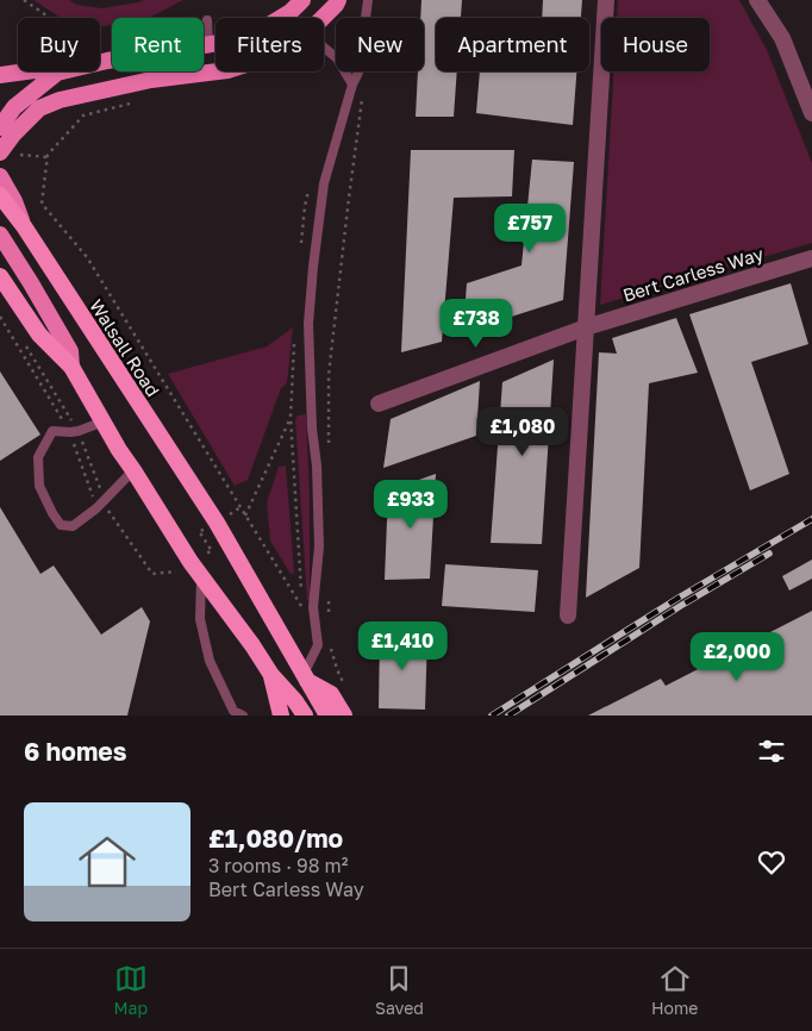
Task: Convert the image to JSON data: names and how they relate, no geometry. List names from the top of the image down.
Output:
{
  "streets": {
    "highway": ["Walsall Road"],
    "street": ["Bert Carless Way"]
  },
  "page": {
    "chip": [
      "Buy",
      "Rent",
      "Filters",
      "New",
      "Apartment",
      "House"
    ],
    "price": [
      "£757",
      "£738",
      "£1,080",
      "£933",
      "£1,410",
      "£2,000"
    ],
    "heading": "6 homes",
    "list": [
      {
        "name": "£1,080/mo",
        "note": "3 rooms · 98 m² · Bert Carless Way"
      }
    ],
    "tabs": ["Map", "Saved", "Home"]
  }
}
